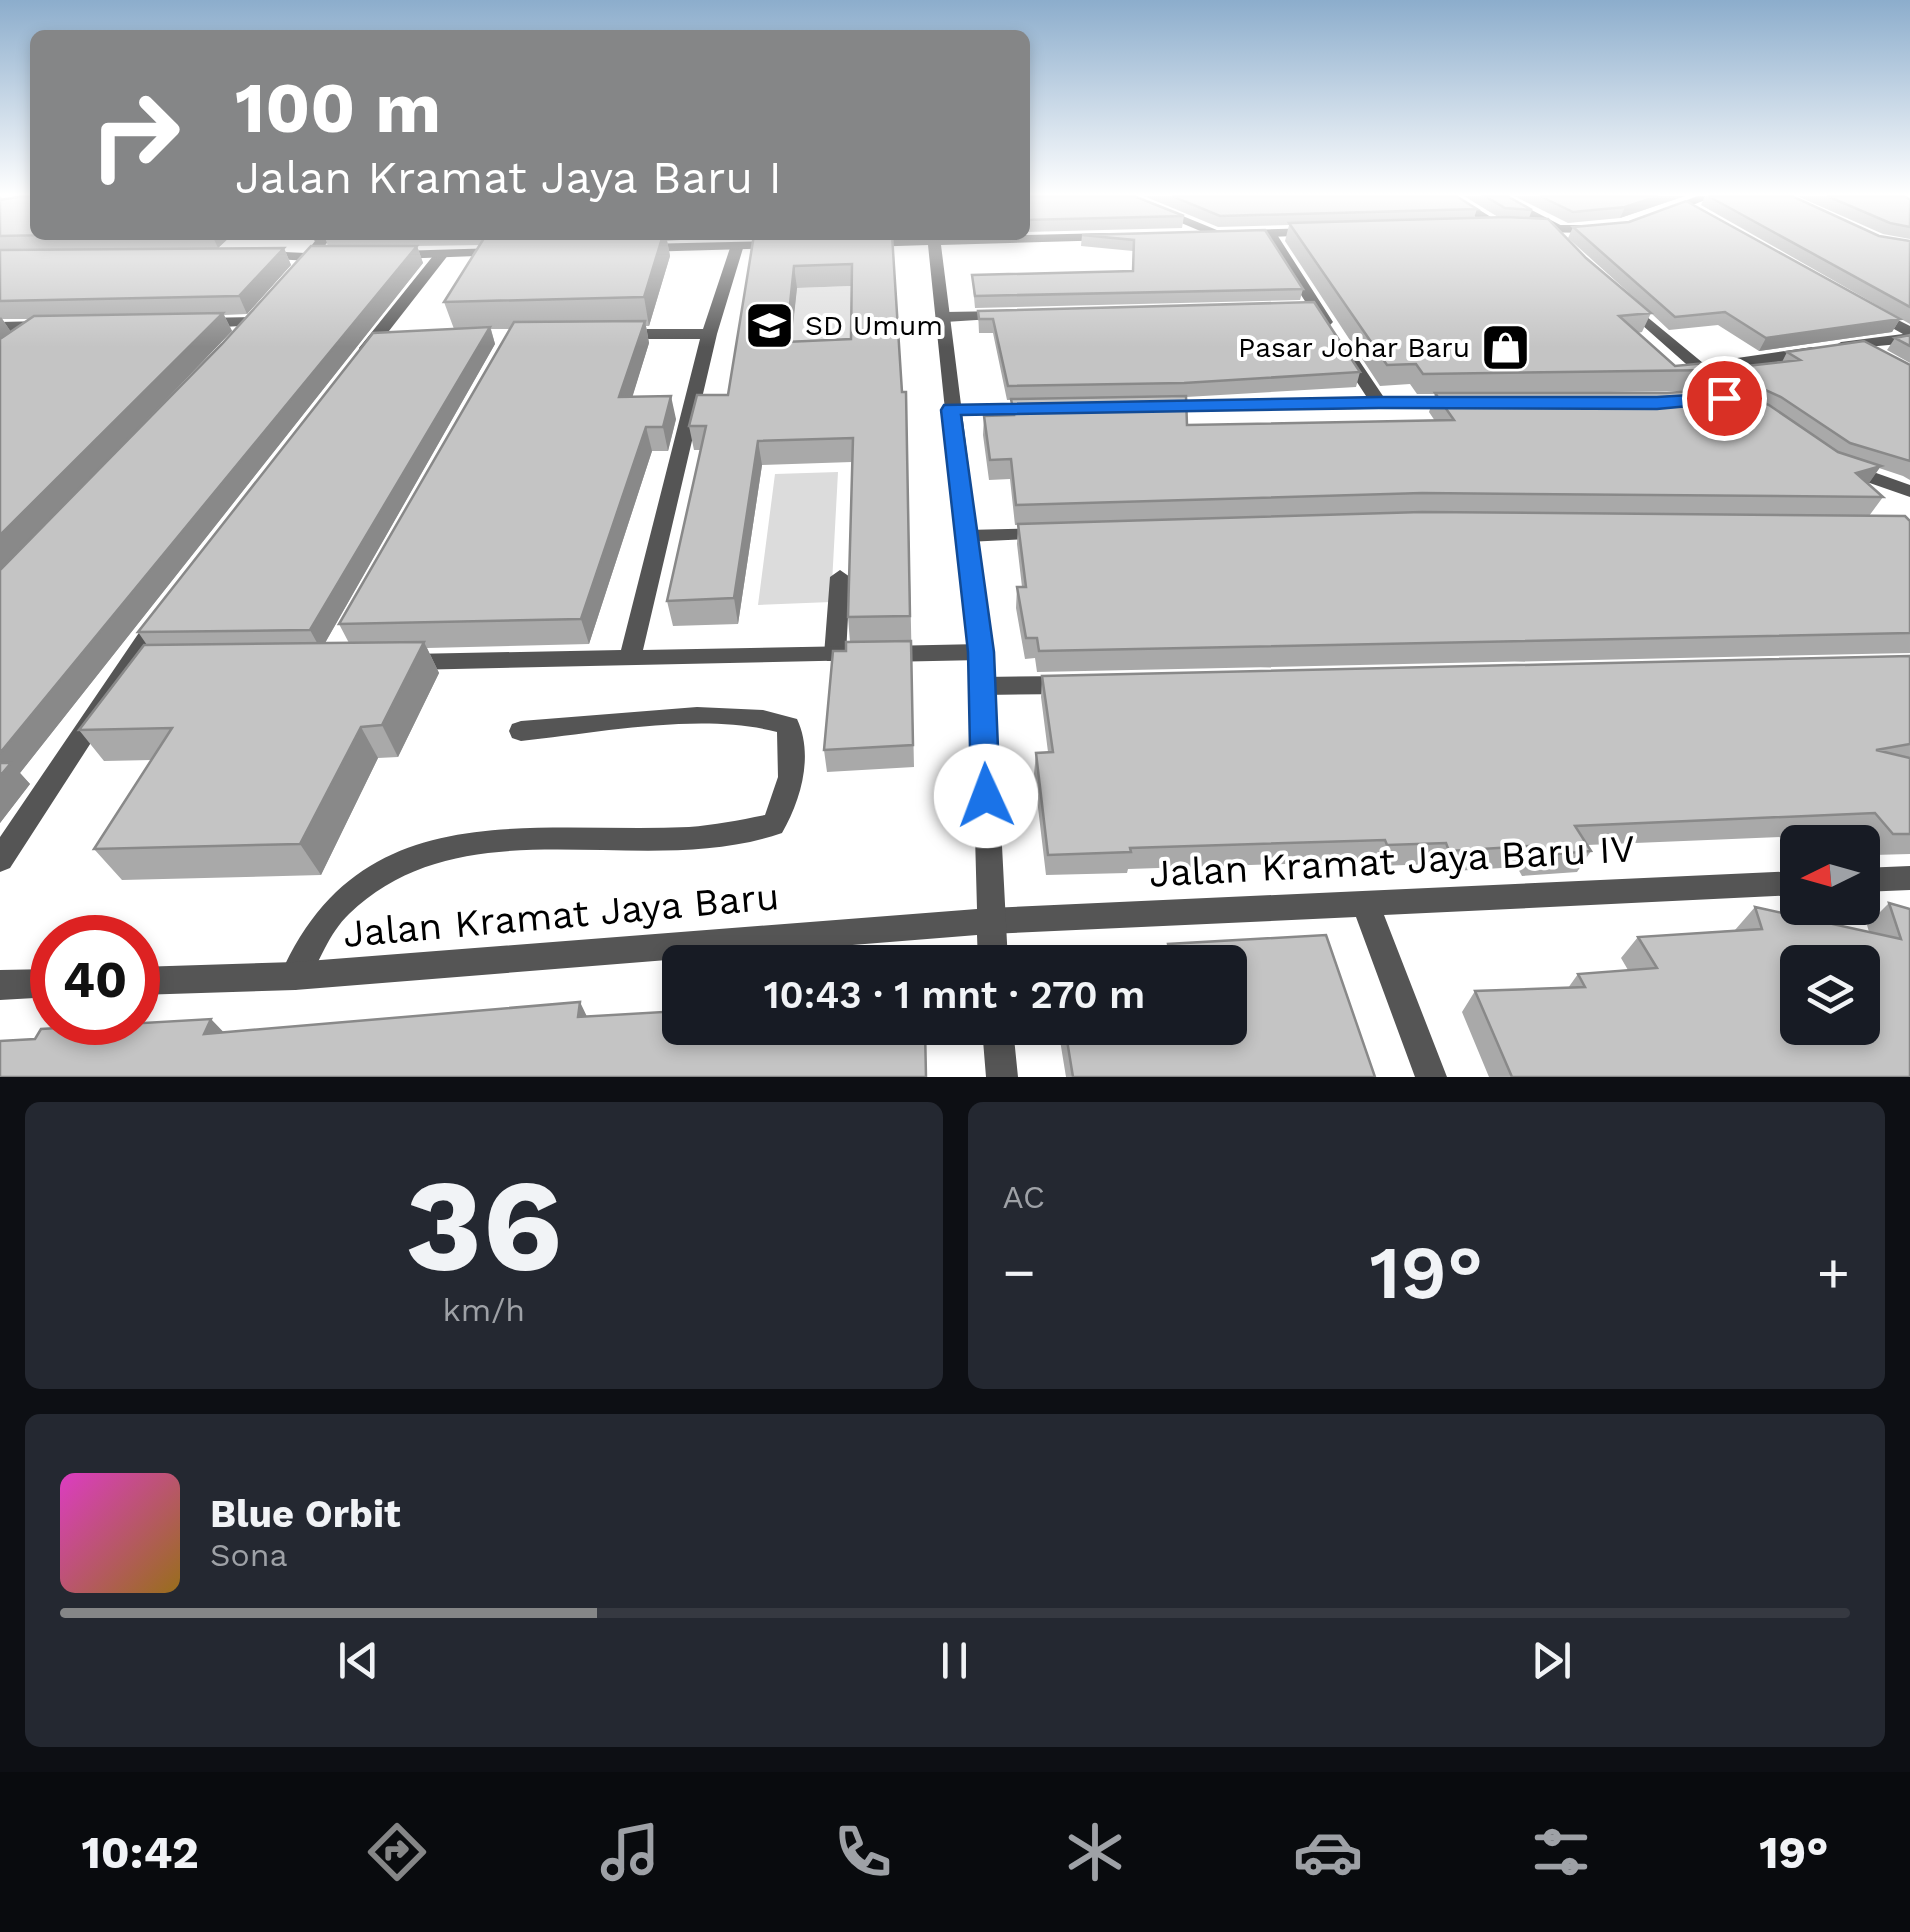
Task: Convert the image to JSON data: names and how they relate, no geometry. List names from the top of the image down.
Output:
{
  "streets": {
    "street": ["Jalan Kramat Jaya Baru IV", "Jalan Kramat Jaya Baru"]
  },
  "crossings": [
    ["Jalan Kramat Jaya Baru IV", "Jalan Kramat Jaya Baru"]
  ],
  "places": {
    "school or university": ["SD Umum"],
    "shop": ["Pasar Johar Baru"]
  },
  "north": "left",
  "page": {
    "turn": ["100 m", "Jalan Kramat Jaya Baru I"],
    "limit": "40",
    "trip": "10:43 · 1 mnt · 270 m",
    "tile": [
      ["36", "km/h"],
      "AC"
    ],
    "heat": ["−", "19°", "+"],
    "song": ["Blue Orbit", "Sona"],
    "tabs": ["10:42", "19°"]
  }
}
